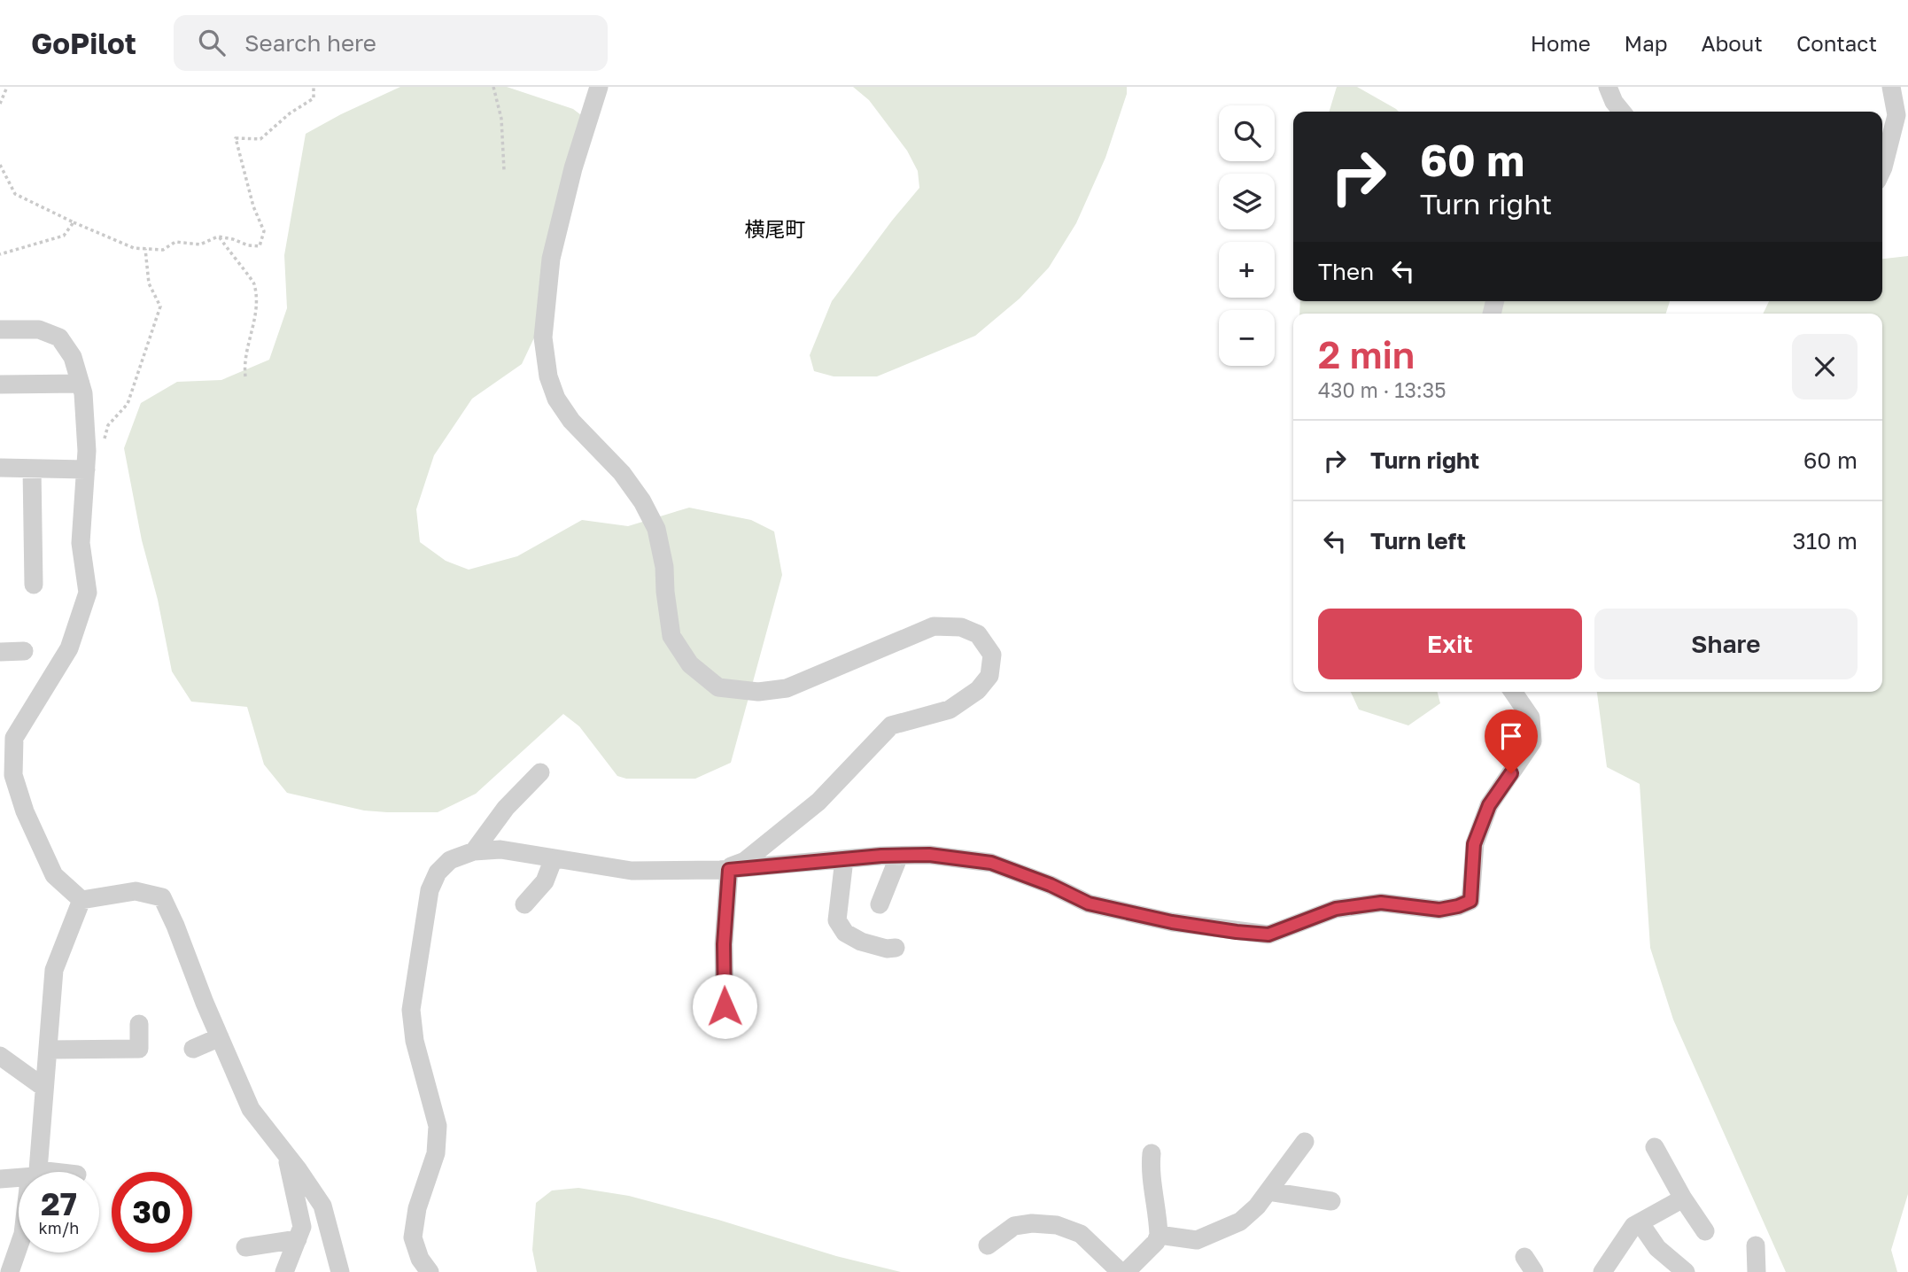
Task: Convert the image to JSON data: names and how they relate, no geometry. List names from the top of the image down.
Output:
{
  "districts": ["横尾町"],
  "page": {
    "header": "GoPilot",
    "search": "Search here",
    "nav": [
      "Home",
      "Map",
      "About",
      "Contact"
    ],
    "map_buttons": ["+", "−"],
    "turn": ["60 m", "Turn right"],
    "then": "Then",
    "heading": ["2 min", "430 m · 13:35"],
    "list": [
      {
        "name": "Turn right",
        "value": "60 m"
      },
      {
        "name": "Turn left",
        "value": "310 m"
      }
    ],
    "buttons": ["Exit", "Share"],
    "speed": "27 km/h",
    "limit": "30"
  }
}
